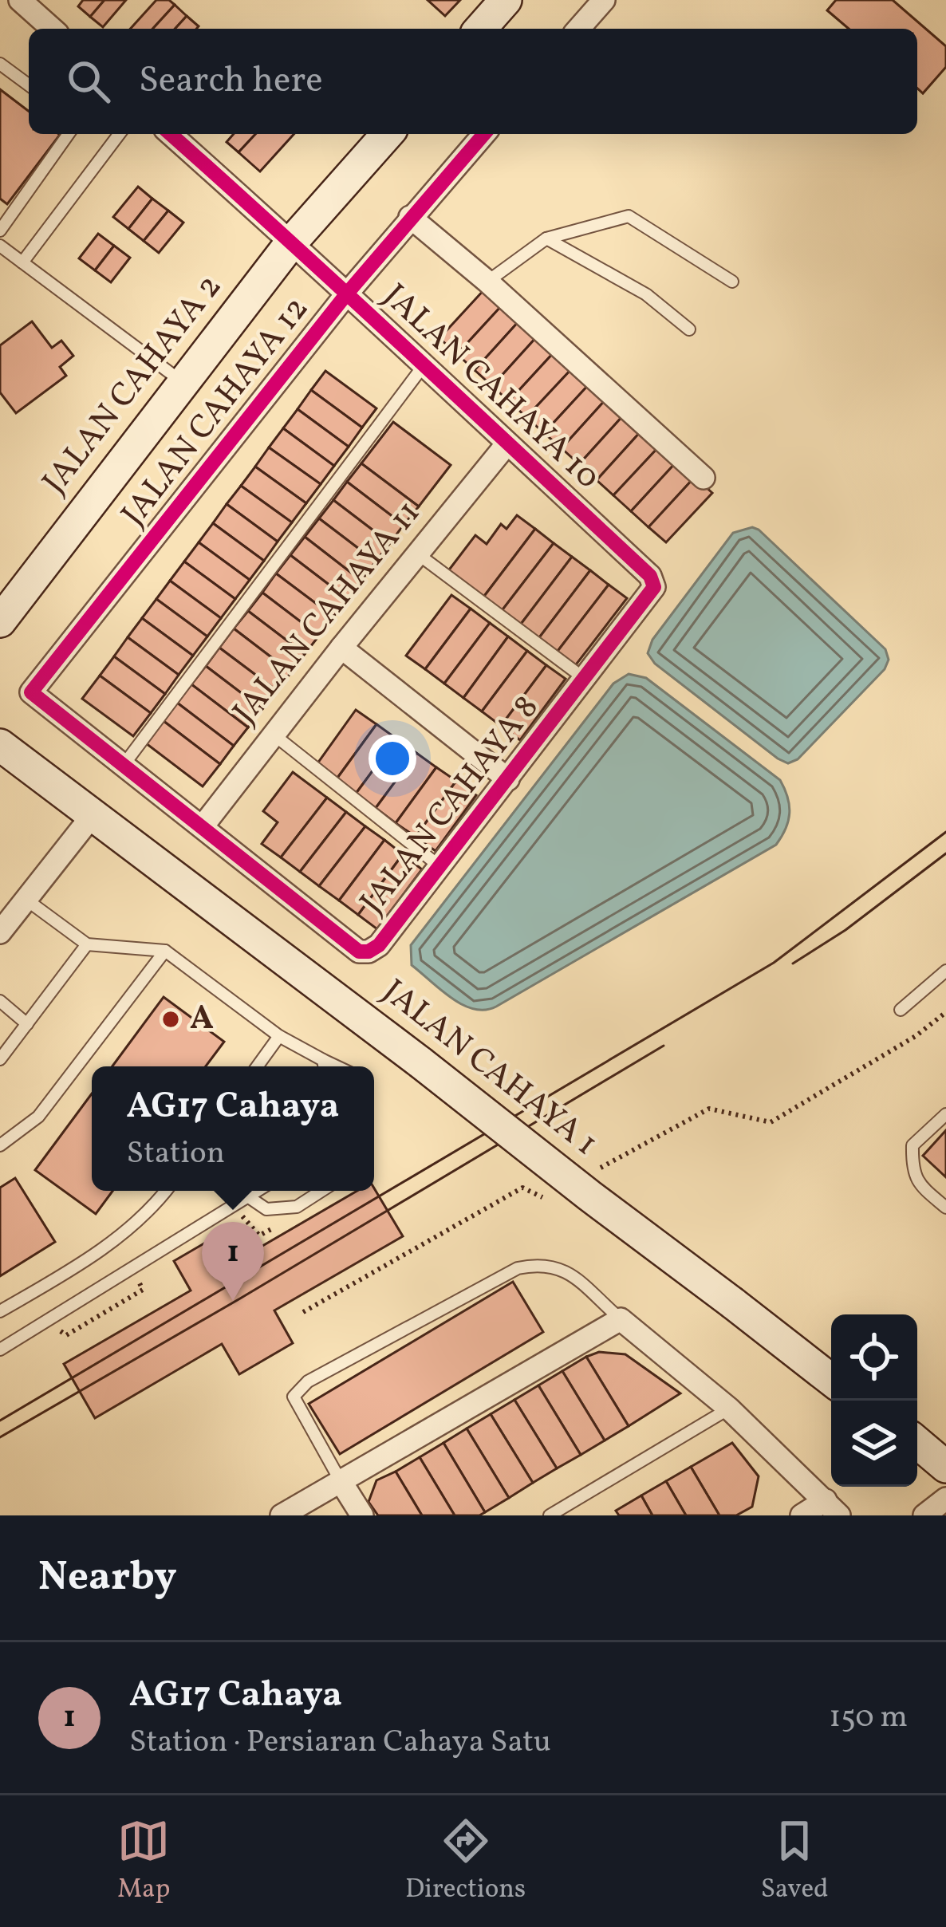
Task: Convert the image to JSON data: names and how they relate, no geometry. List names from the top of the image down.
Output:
{
  "streets": {
    "street": [
      "JALAN CAHAYA 2",
      "JALAN CAHAYA 10",
      "JALAN CAHAYA 12",
      "JALAN CAHAYA 11",
      "JALAN CAHAYA 8",
      "JALAN CAHAYA 1"
    ]
  },
  "crossings": [
    ["JALAN CAHAYA 2", "JALAN CAHAYA 10"],
    ["JALAN CAHAYA 10", "JALAN CAHAYA 12"],
    ["JALAN CAHAYA 10", "JALAN CAHAYA 11"],
    ["JALAN CAHAYA 10", "JALAN CAHAYA 8"],
    ["JALAN CAHAYA 12", "JALAN CAHAYA 8"],
    ["JALAN CAHAYA 11", "JALAN CAHAYA 8"]
  ],
  "places": ["A"],
  "page": {
    "search": "Search here",
    "popup": ["AG17 Cahaya", "Station"],
    "pins": "1",
    "heading": "Nearby",
    "list": [
      {
        "mark": "1",
        "name": "AG17 Cahaya",
        "note": "Station · Persiaran Cahaya Satu",
        "value": "150 m"
      }
    ],
    "nav": ["Map", "Directions", "Saved"]
  }
}
